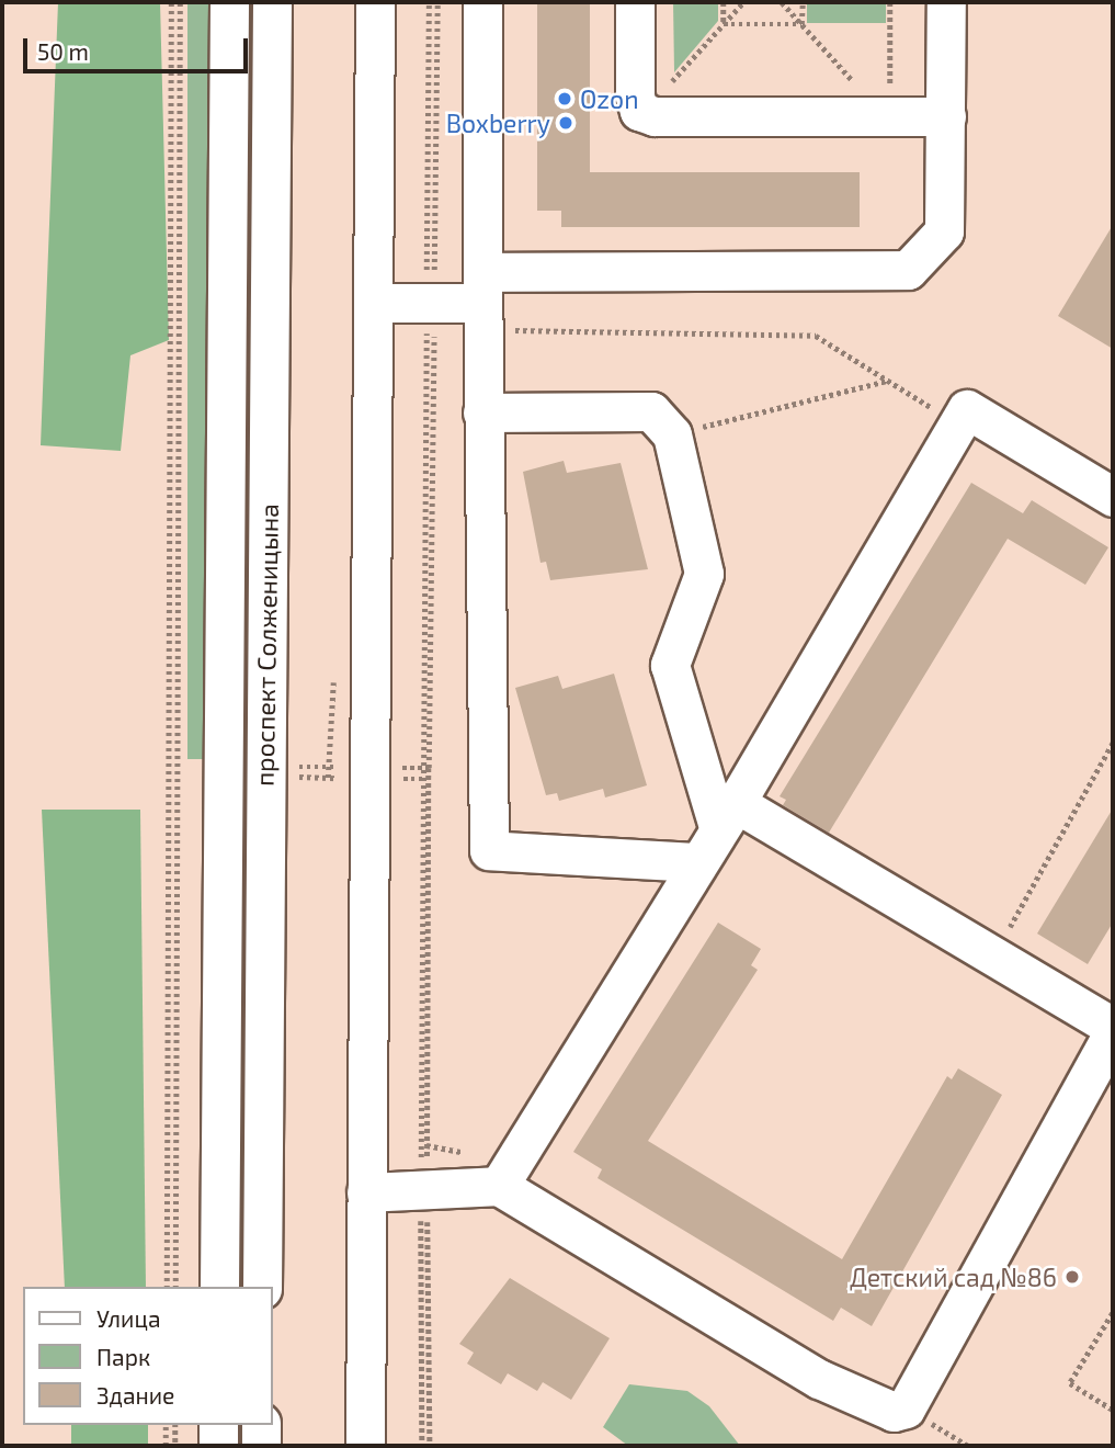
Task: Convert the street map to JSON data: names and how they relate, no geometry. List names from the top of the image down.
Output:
{
  "streets": {
    "street": ["проспект Солженицына"]
  },
  "places": ["Ozon", "Boxberry", "Детский сад №86"],
  "legend": ["Улица", "Парк", "Здание"],
  "scale_bar": "50 m"
}
